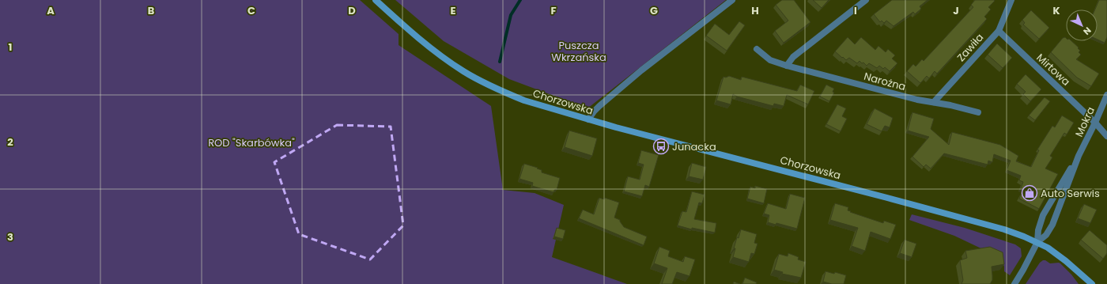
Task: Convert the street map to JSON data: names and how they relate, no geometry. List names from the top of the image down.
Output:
{
  "streets": {
    "street": [
      "Zawiła",
      "Mirtowa",
      "Narożna",
      "Chorzowska",
      "Mokra"
    ]
  },
  "crossings": [
    ["Zawiła", "Mirtowa"],
    ["Zawiła", "Narożna"],
    ["Mirtowa", "Mokra"],
    ["Chorzowska", "Mokra"]
  ],
  "parks": ["Puszcza Wkrzańska", "ROD \"Skarbówka\""],
  "places": {
    "bus stop": ["Junacka"],
    "shop": ["Auto Serwis"]
  },
  "north": "bottom right",
  "grid": {
    "columns": [
      "A",
      "B",
      "C",
      "D",
      "E",
      "F",
      "G",
      "H",
      "I",
      "J",
      "K"
    ],
    "rows": ["1", "2", "3"]
  }
}
